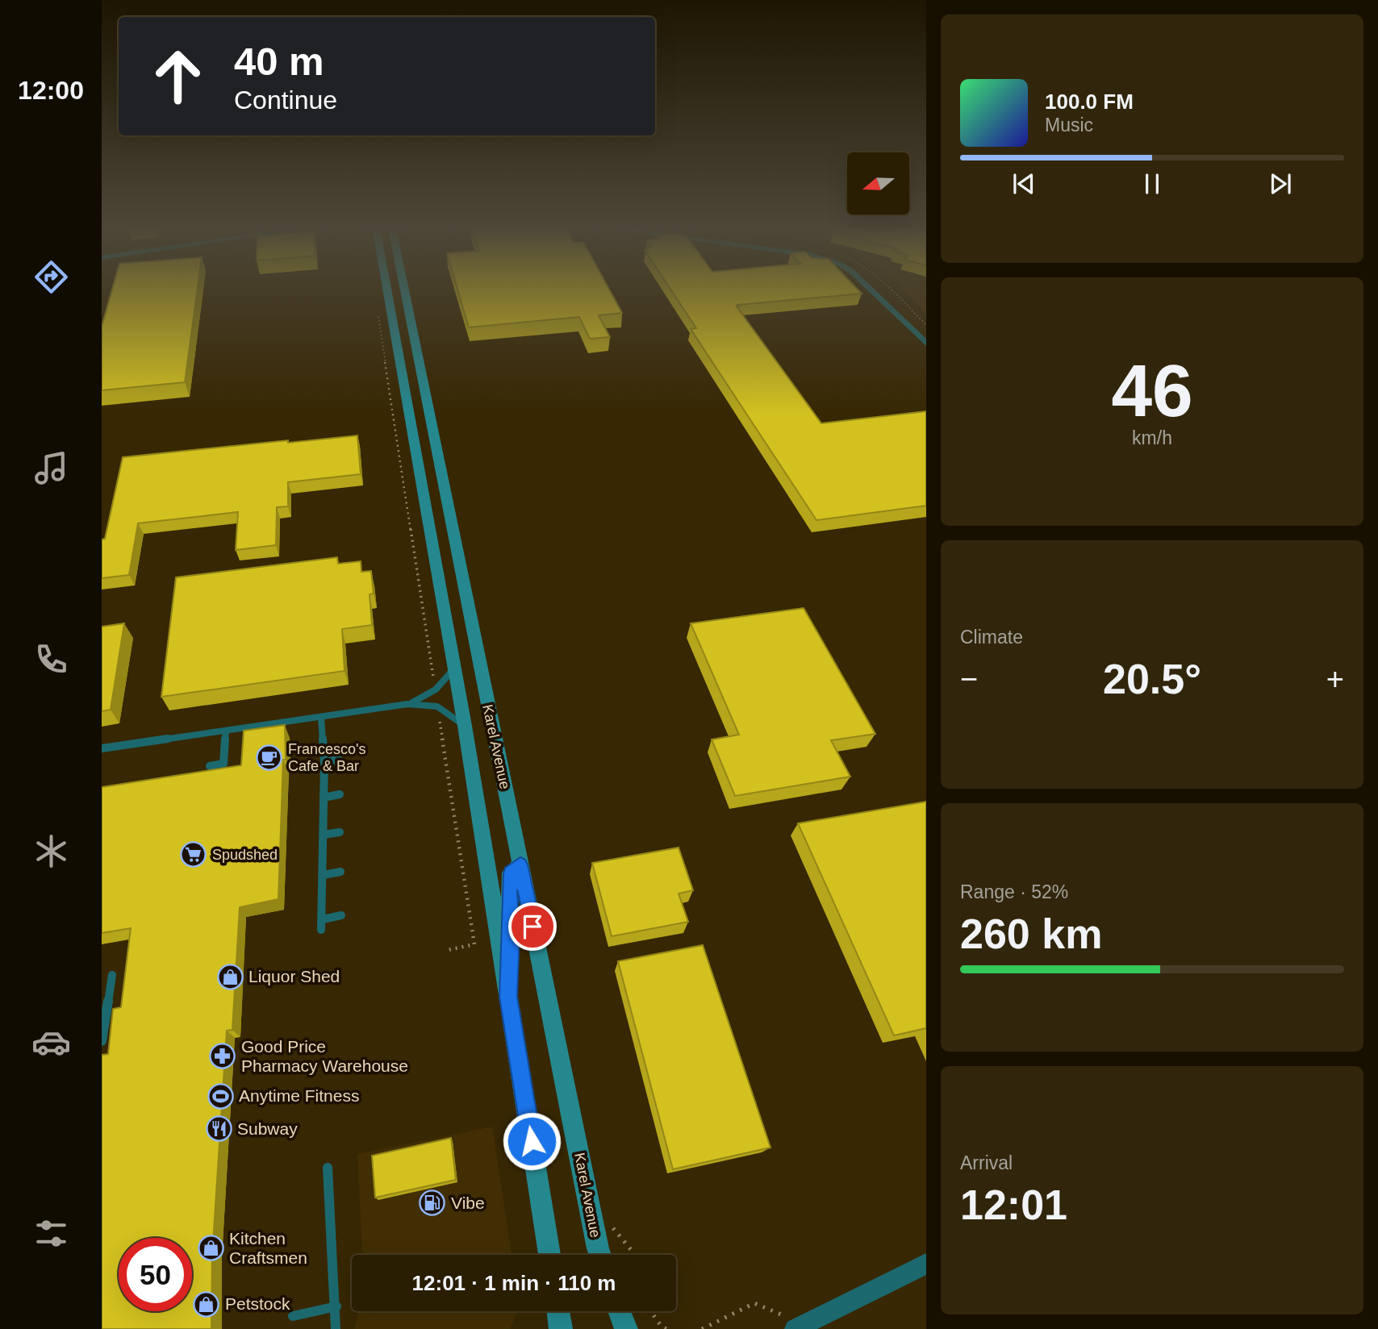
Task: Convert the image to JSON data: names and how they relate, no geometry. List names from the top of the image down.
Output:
{
  "streets": {
    "main road": ["Karel Avenue"]
  },
  "places": {
    "cafe": ["Francesco's Cafe & Bar"],
    "supermarket": ["Spudshed"],
    "shop": ["Liquor Shed", "Kitchen Craftsmen", "Petstock"],
    "pharmacy": ["Good Price Pharmacy Warehouse"],
    "sports": ["Anytime Fitness"],
    "restaurant": ["Subway"],
    "fuel station": ["Vibe"]
  },
  "north": "left",
  "page": {
    "tabs": "12:00",
    "turn": ["40 m", "Continue"],
    "song": ["100.0 FM", "Music"],
    "tile": [
      ["46", "km/h"],
      "Climate",
      ["Range · 52%", "260 km"],
      ["Arrival", "12:01"]
    ],
    "heat": ["−", "20.5°", "+"],
    "limit": "50",
    "trip": "12:01 · 1 min · 110 m"
  }
}
